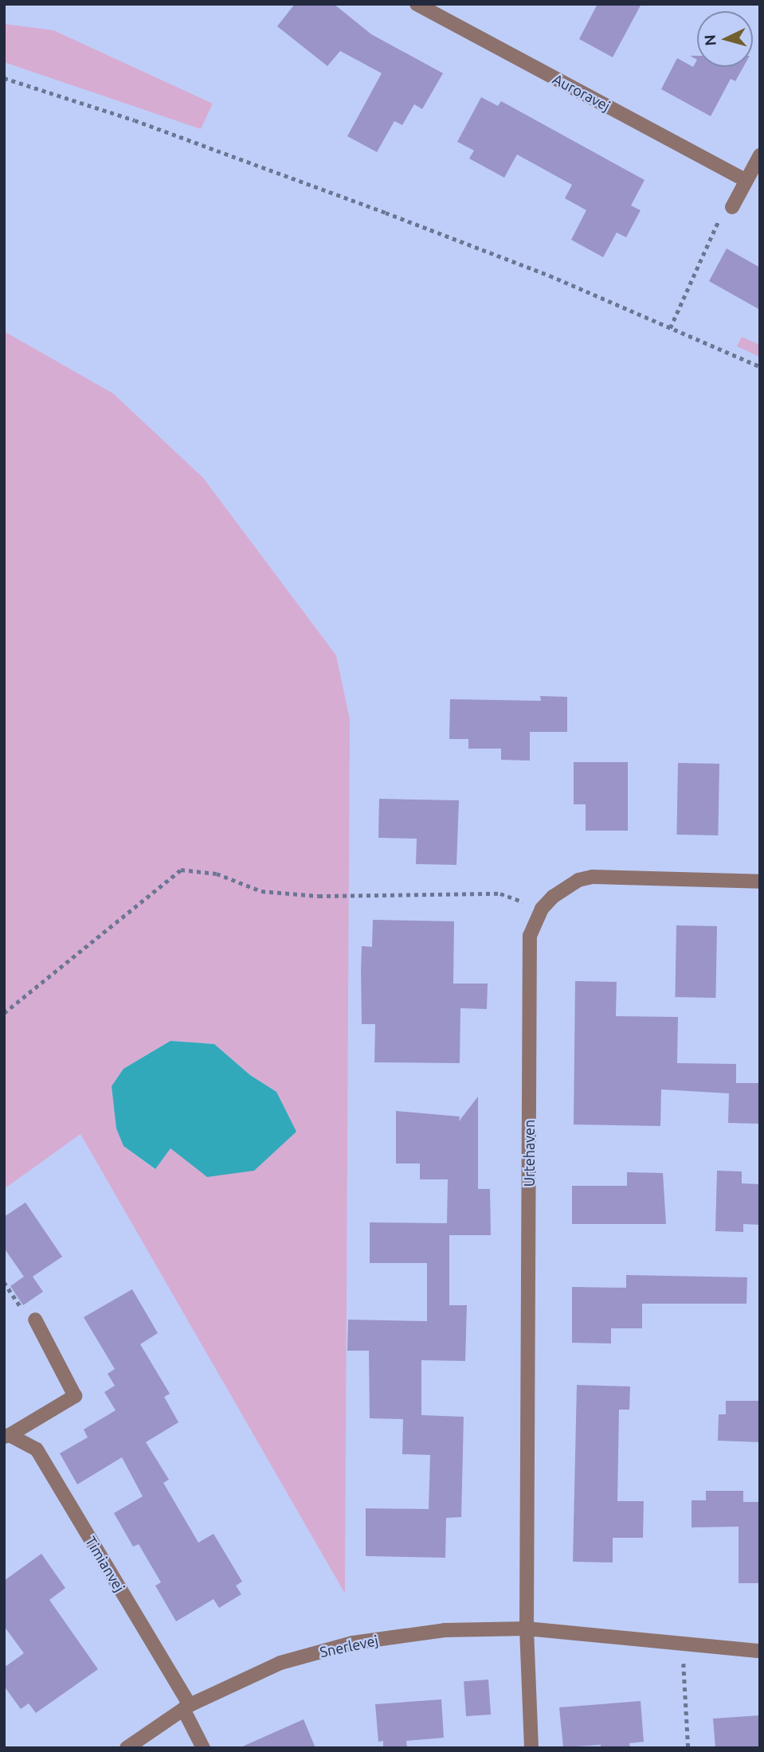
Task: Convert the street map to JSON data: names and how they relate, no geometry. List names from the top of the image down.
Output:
{
  "streets": {
    "street": [
      "Auroravej",
      "Urtehaven",
      "Timianvej",
      "Snerlevej"
    ]
  },
  "crossings": [
    ["Urtehaven", "Snerlevej"],
    ["Timianvej", "Snerlevej"]
  ],
  "north": "left"
}
